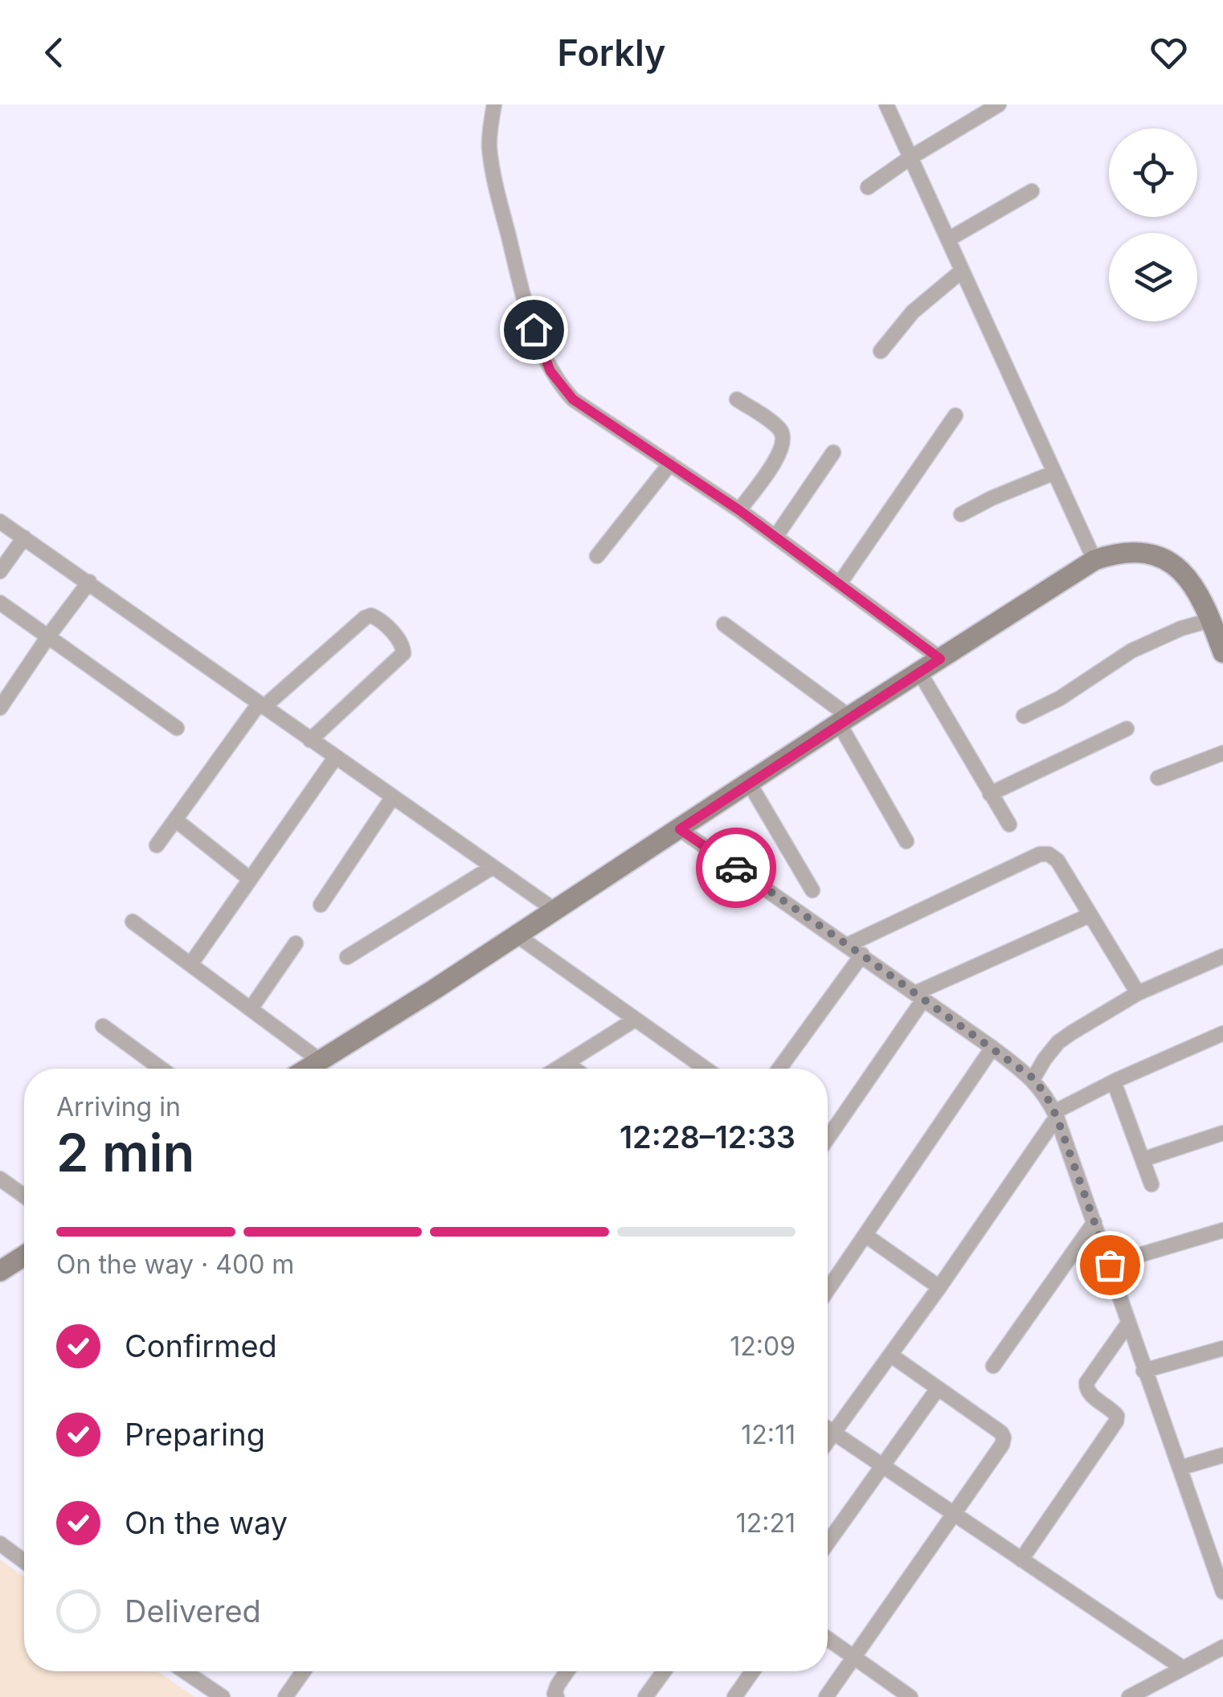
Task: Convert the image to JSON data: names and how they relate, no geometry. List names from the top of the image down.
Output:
{
  "page": {
    "header": "Forkly",
    "heading": ["2 min", "Arriving in", "12:28–12:33"],
    "bar": "On the way · 400 m",
    "list": [
      ["Confirmed", "12:09"],
      ["Preparing", "12:11"],
      ["On the way", "12:21"],
      "Delivered"
    ]
  }
}
